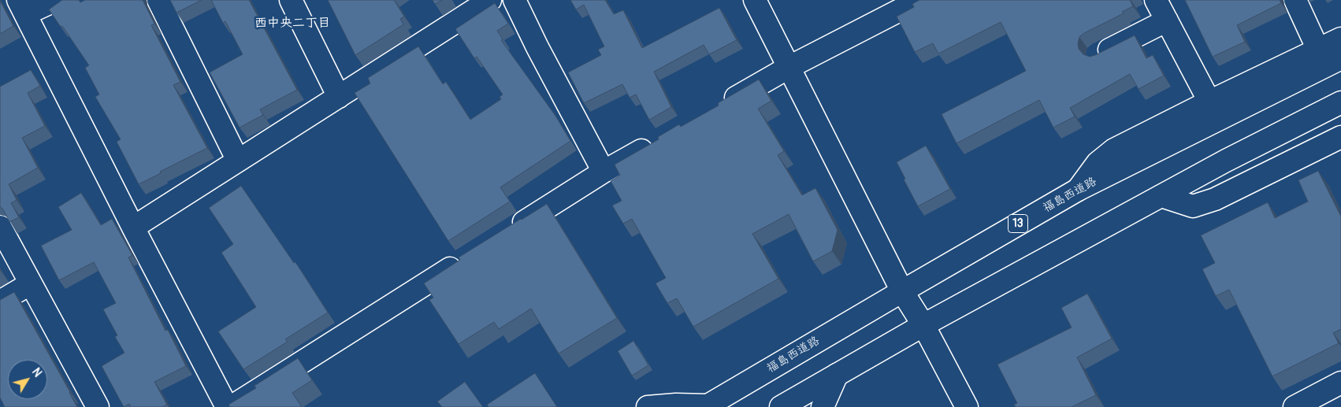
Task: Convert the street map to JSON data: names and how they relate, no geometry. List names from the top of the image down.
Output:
{
  "streets": {
    "main road": ["福島西道路", "13"]
  },
  "districts": ["西中央二丁目"],
  "north": "top right"
}
